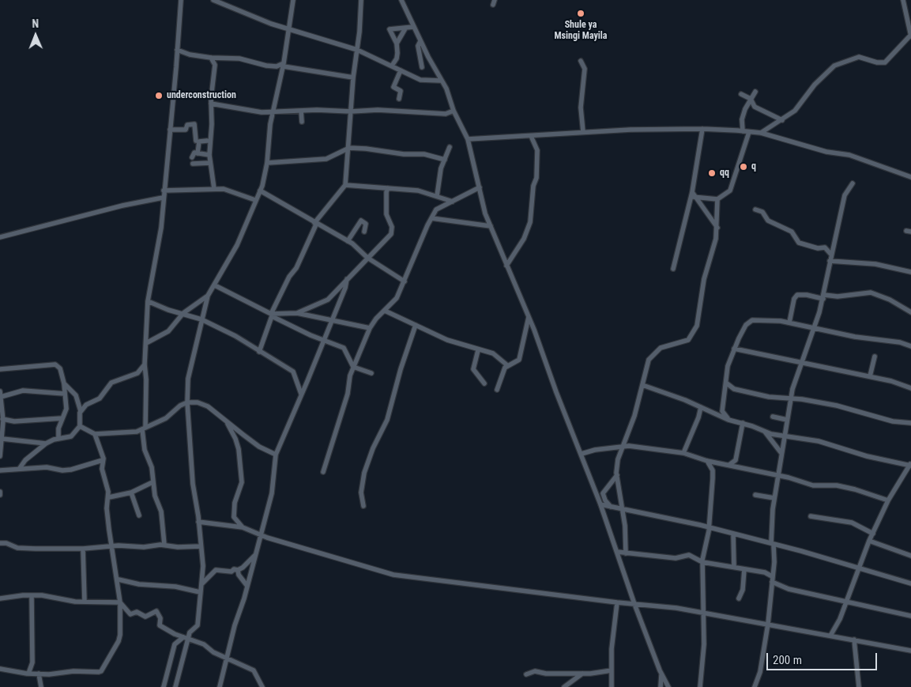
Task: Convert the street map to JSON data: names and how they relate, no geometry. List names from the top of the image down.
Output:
{
  "places": [
    "Shule ya Msingi Mayila",
    "underconstruction",
    "q",
    "qq"
  ],
  "scale_bar": "200 m",
  "north": "top"
}
